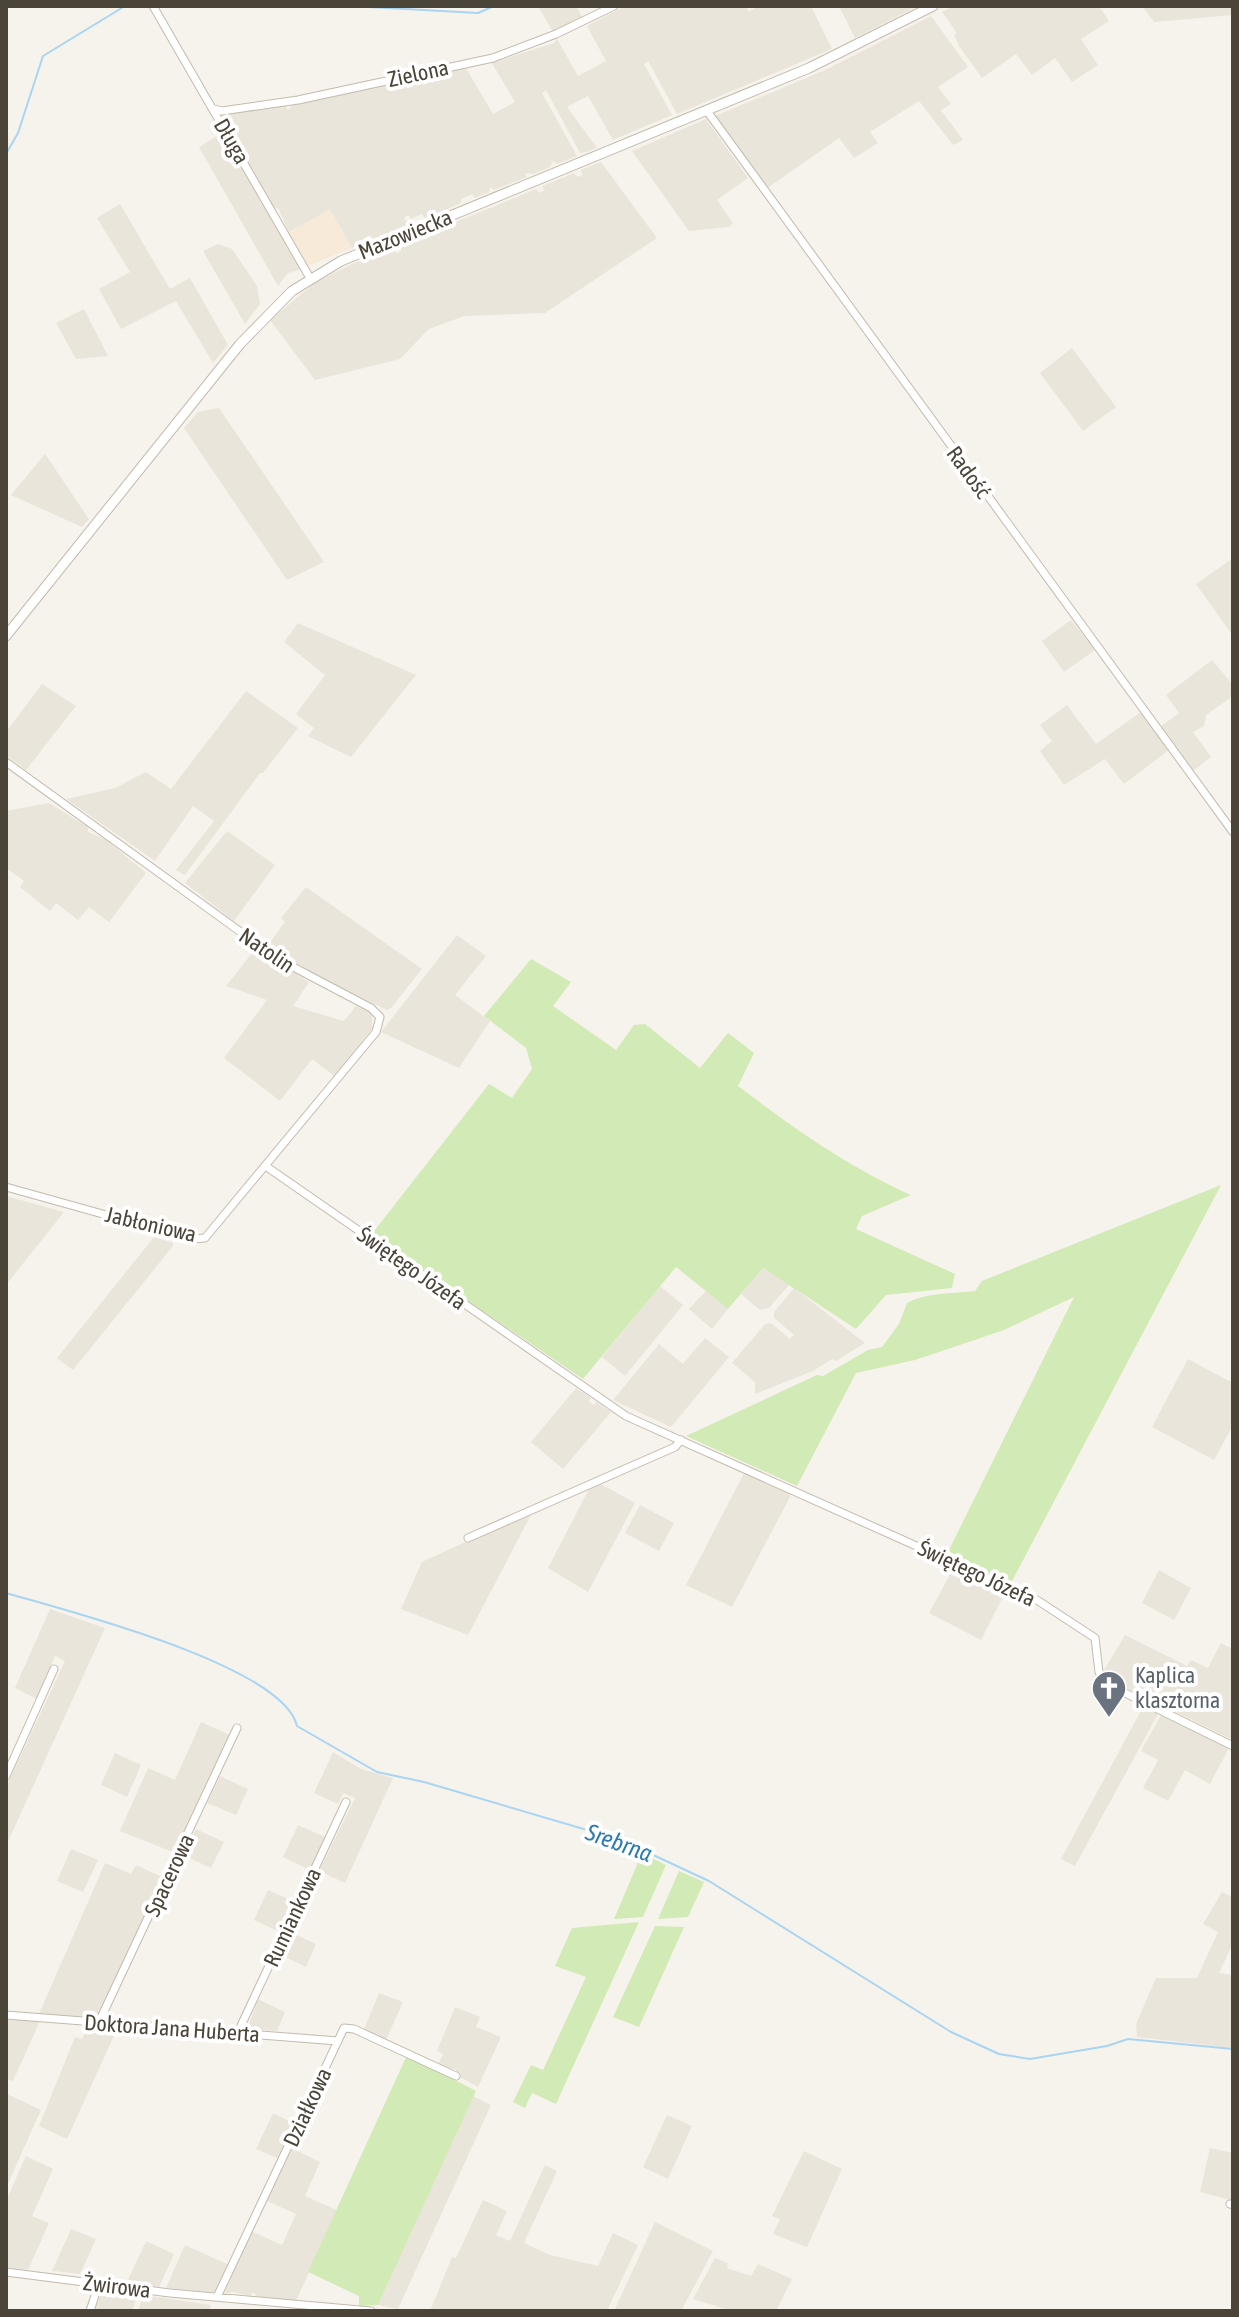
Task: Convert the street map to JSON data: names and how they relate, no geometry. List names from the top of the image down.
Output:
{
  "streets": {
    "street": [
      "Zielona",
      "Długa",
      "Mazowiecka",
      "Radość",
      "Natolin",
      "Jabłoniowa",
      "Świętego Józefa",
      "Spacerowa",
      "Rumiankowa",
      "Doktora Jana Huberta",
      "Działkowa",
      "Żwirowa"
    ]
  },
  "crossings": [
    ["Zielona", "Długa"],
    ["Długa", "Mazowiecka"],
    ["Mazowiecka", "Radość"],
    ["Natolin", "Jabłoniowa"],
    ["Natolin", "Świętego Józefa"],
    ["Jabłoniowa", "Świętego Józefa"],
    ["Spacerowa", "Doktora Jana Huberta"],
    ["Rumiankowa", "Doktora Jana Huberta"],
    ["Doktora Jana Huberta", "Działkowa"],
    ["Działkowa", "Żwirowa"]
  ],
  "water": ["Srebrna"],
  "places": {
    "church": ["Kaplica klasztorna"]
  }
}
